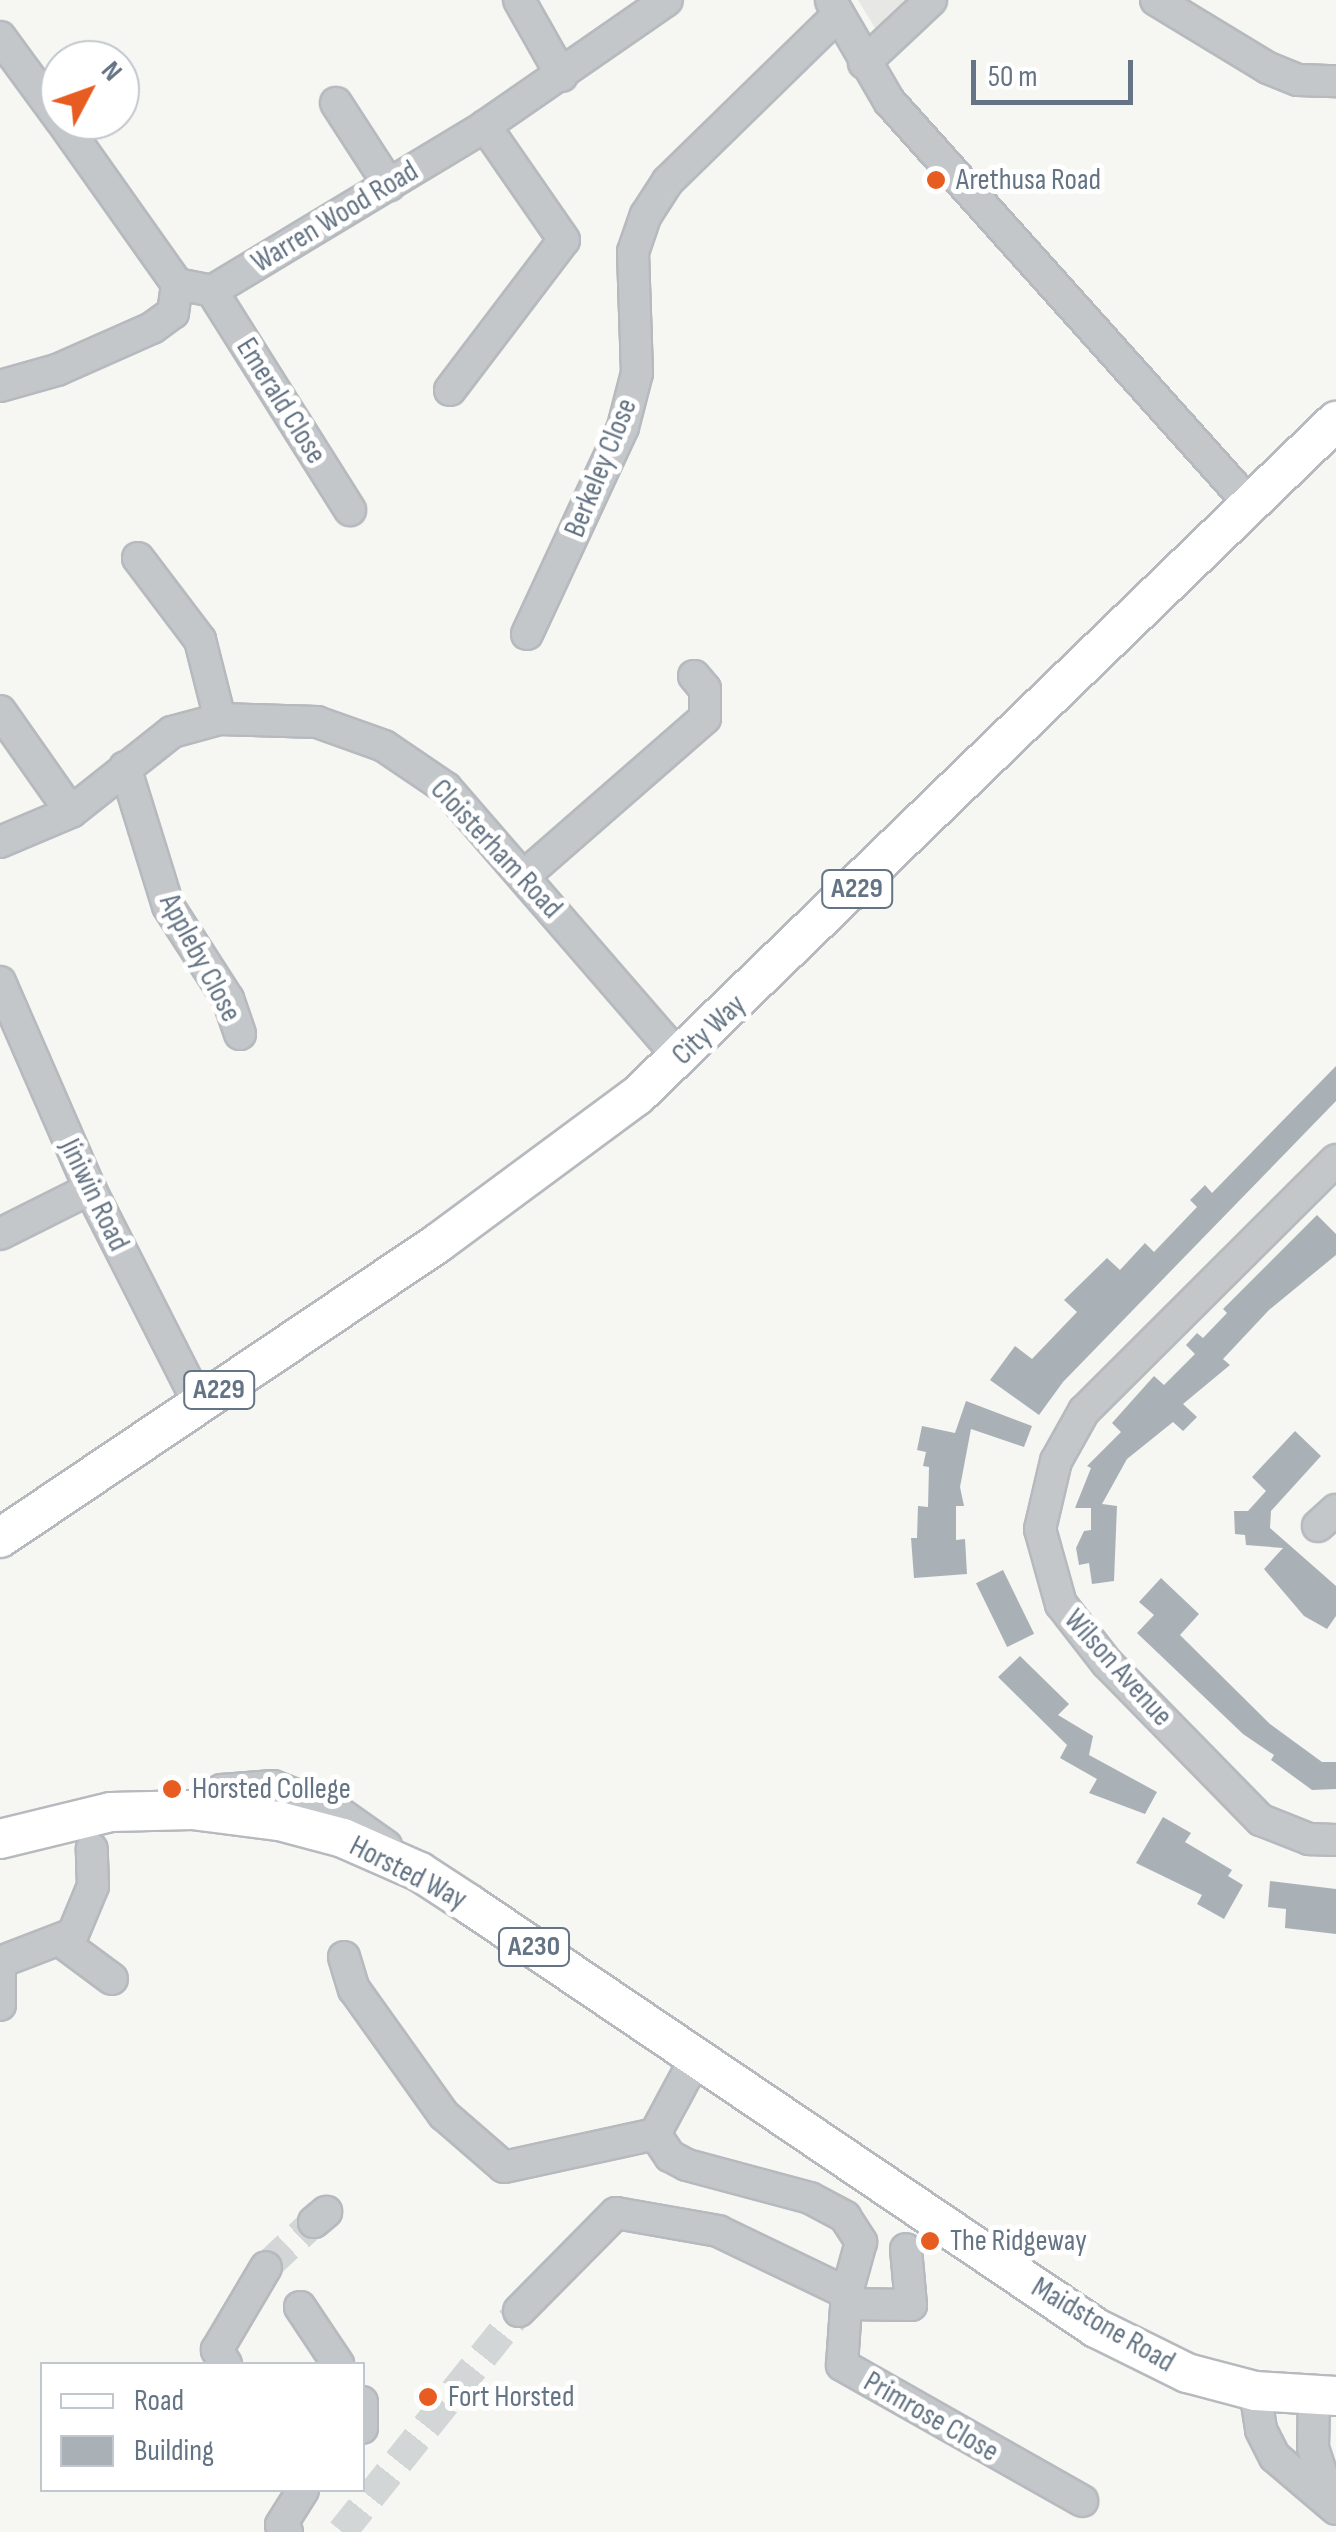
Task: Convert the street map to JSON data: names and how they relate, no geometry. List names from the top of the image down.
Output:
{
  "streets": {
    "main road": [
      "A229",
      "City Way",
      "Horsted Way",
      "A230",
      "Maidstone Road"
    ],
    "street": [
      "Warren Wood Road",
      "Emerald Close",
      "Berkeley Close",
      "Cloisterham Road",
      "Appleby Close",
      "Jiniwin Road",
      "Wilson Avenue",
      "Primrose Close"
    ]
  },
  "crossings": [
    ["Warren Wood Road", "Emerald Close"],
    ["Cloisterham Road", "Appleby Close"],
    ["Cloisterham Road", "City Way"],
    ["City Way", "Jiniwin Road"],
    ["Horsted Way", "Maidstone Road"],
    ["A230", "Maidstone Road"]
  ],
  "places": [
    "Arethusa Road",
    "Horsted College",
    "The Ridgeway",
    "Fort Horsted"
  ],
  "legend": ["Road", "Building"],
  "scale_bar": "50 m",
  "north": "top right"
}
